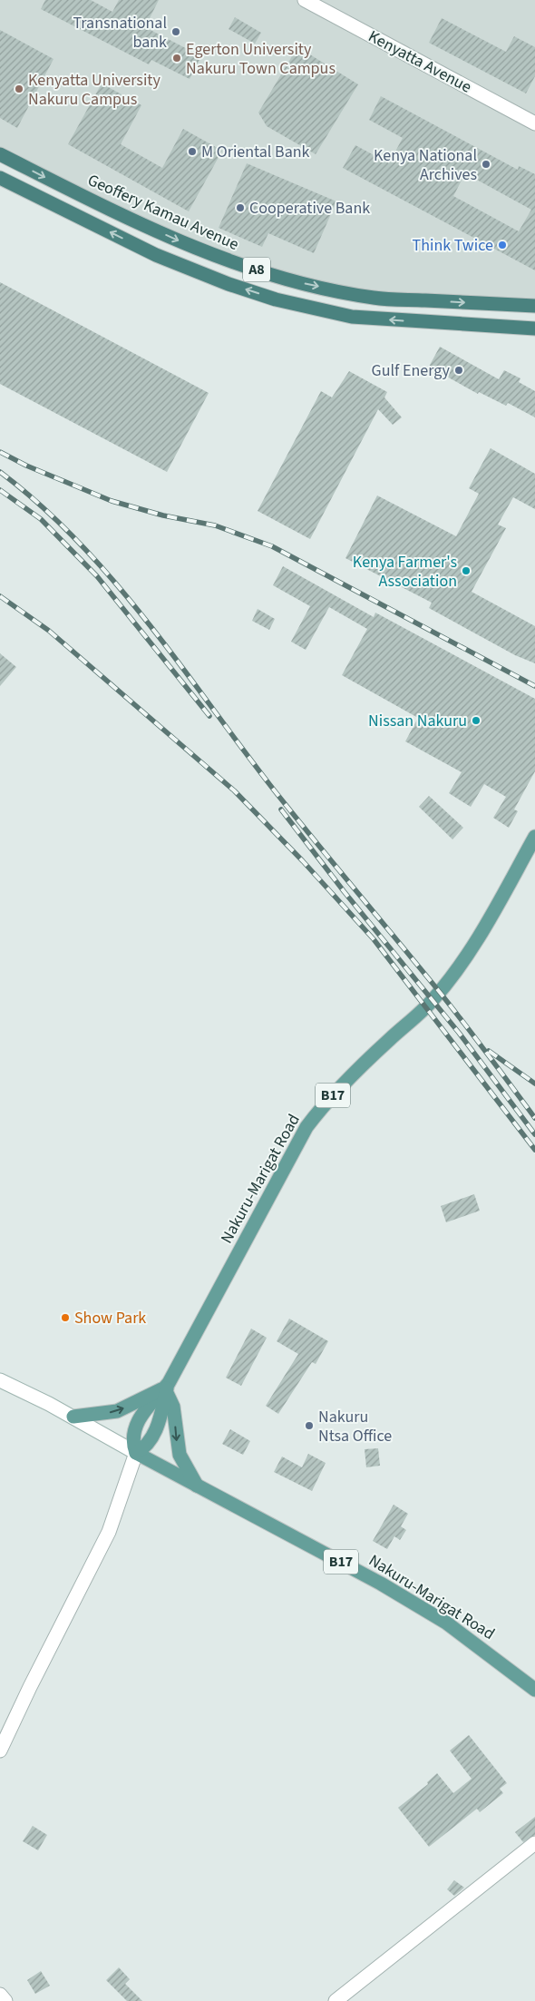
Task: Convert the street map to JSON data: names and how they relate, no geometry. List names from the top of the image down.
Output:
{
  "streets": {
    "highway": ["Geoffery Kamau Avenue", "A8"],
    "main road": ["B17", "Nakuru-Marigat Road"],
    "street": ["Kenyatta Avenue"]
  },
  "places": [
    "Transnational bank",
    "Egerton University Nakuru Town Campus",
    "Kenyatta University Nakuru Campus",
    "M Oriental Bank",
    "Kenya National Archives",
    "Cooperative Bank",
    "Think Twice",
    "Gulf Energy",
    "Kenya Farmer's Association",
    "Nissan Nakuru",
    "Show Park",
    "Nakuru Ntsa Office"
  ]
}
